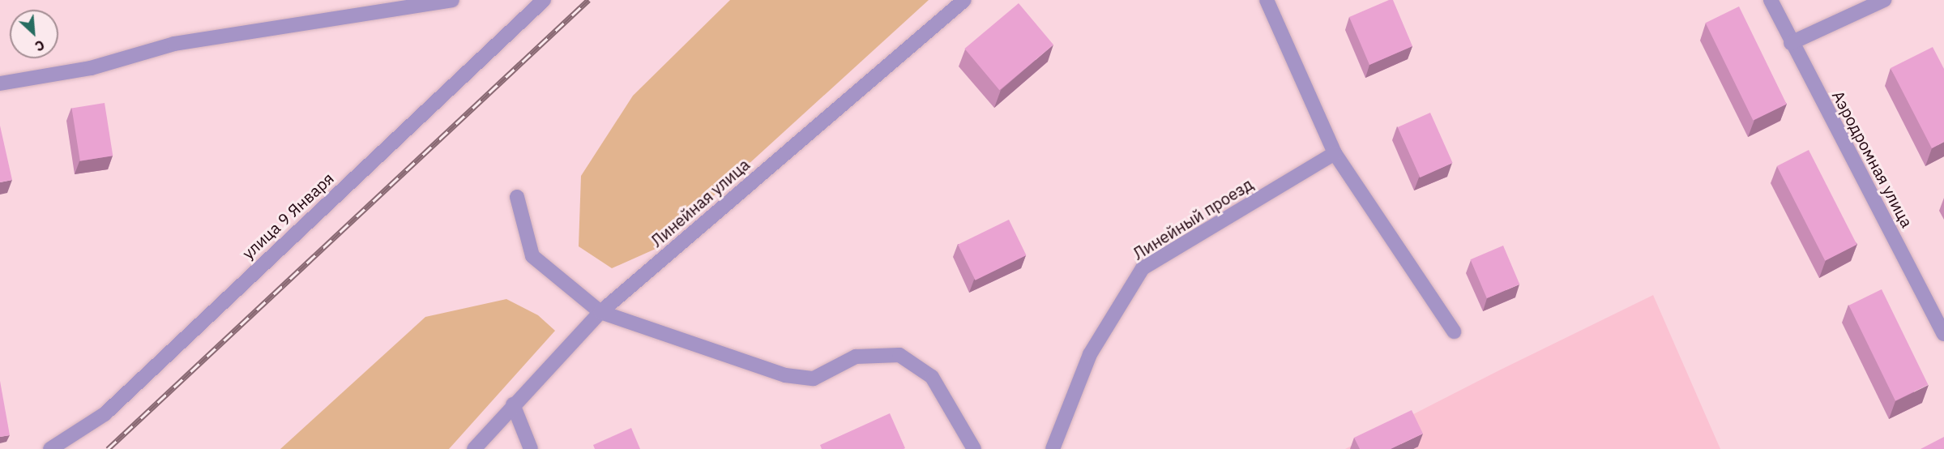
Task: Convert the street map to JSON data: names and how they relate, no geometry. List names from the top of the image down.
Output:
{
  "streets": {
    "street": [
      "Аэродромная улица",
      "Линейная улица",
      "улица 9 Января",
      "Линейный проезд"
    ]
  },
  "north": "bottom right"
}
